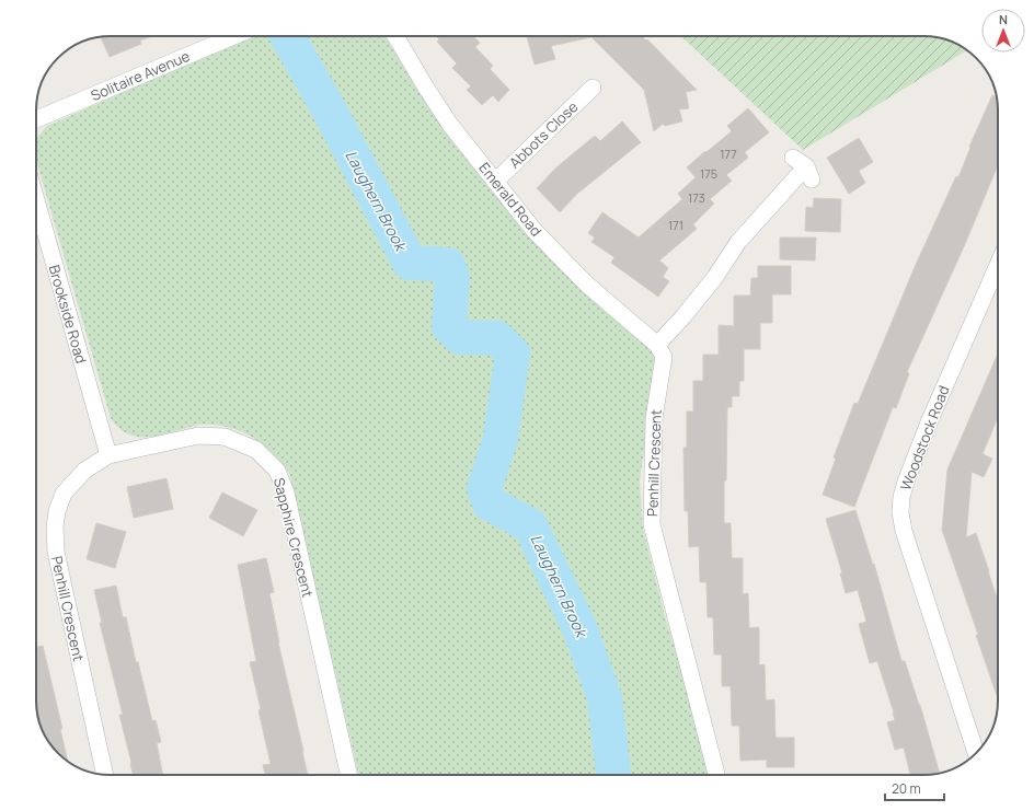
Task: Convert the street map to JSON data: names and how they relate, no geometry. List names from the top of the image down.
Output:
{
  "streets": {
    "street": [
      "Solitaire Avenue",
      "Abbots Close",
      "Emerald Road",
      "Brookside Road",
      "Woodstock Road",
      "Penhill Crescent",
      "Sapphire Crescent"
    ]
  },
  "crossings": [
    ["Abbots Close", "Emerald Road"],
    ["Emerald Road", "Penhill Crescent"],
    ["Brookside Road", "Penhill Crescent"],
    ["Brookside Road", "Sapphire Crescent"],
    ["Penhill Crescent", "Sapphire Crescent"]
  ],
  "water": ["Laughern Brook"],
  "house_numbers": [
    "177",
    "175",
    "173",
    "171"
  ],
  "scale_bar": "20 m",
  "north": "top"
}
